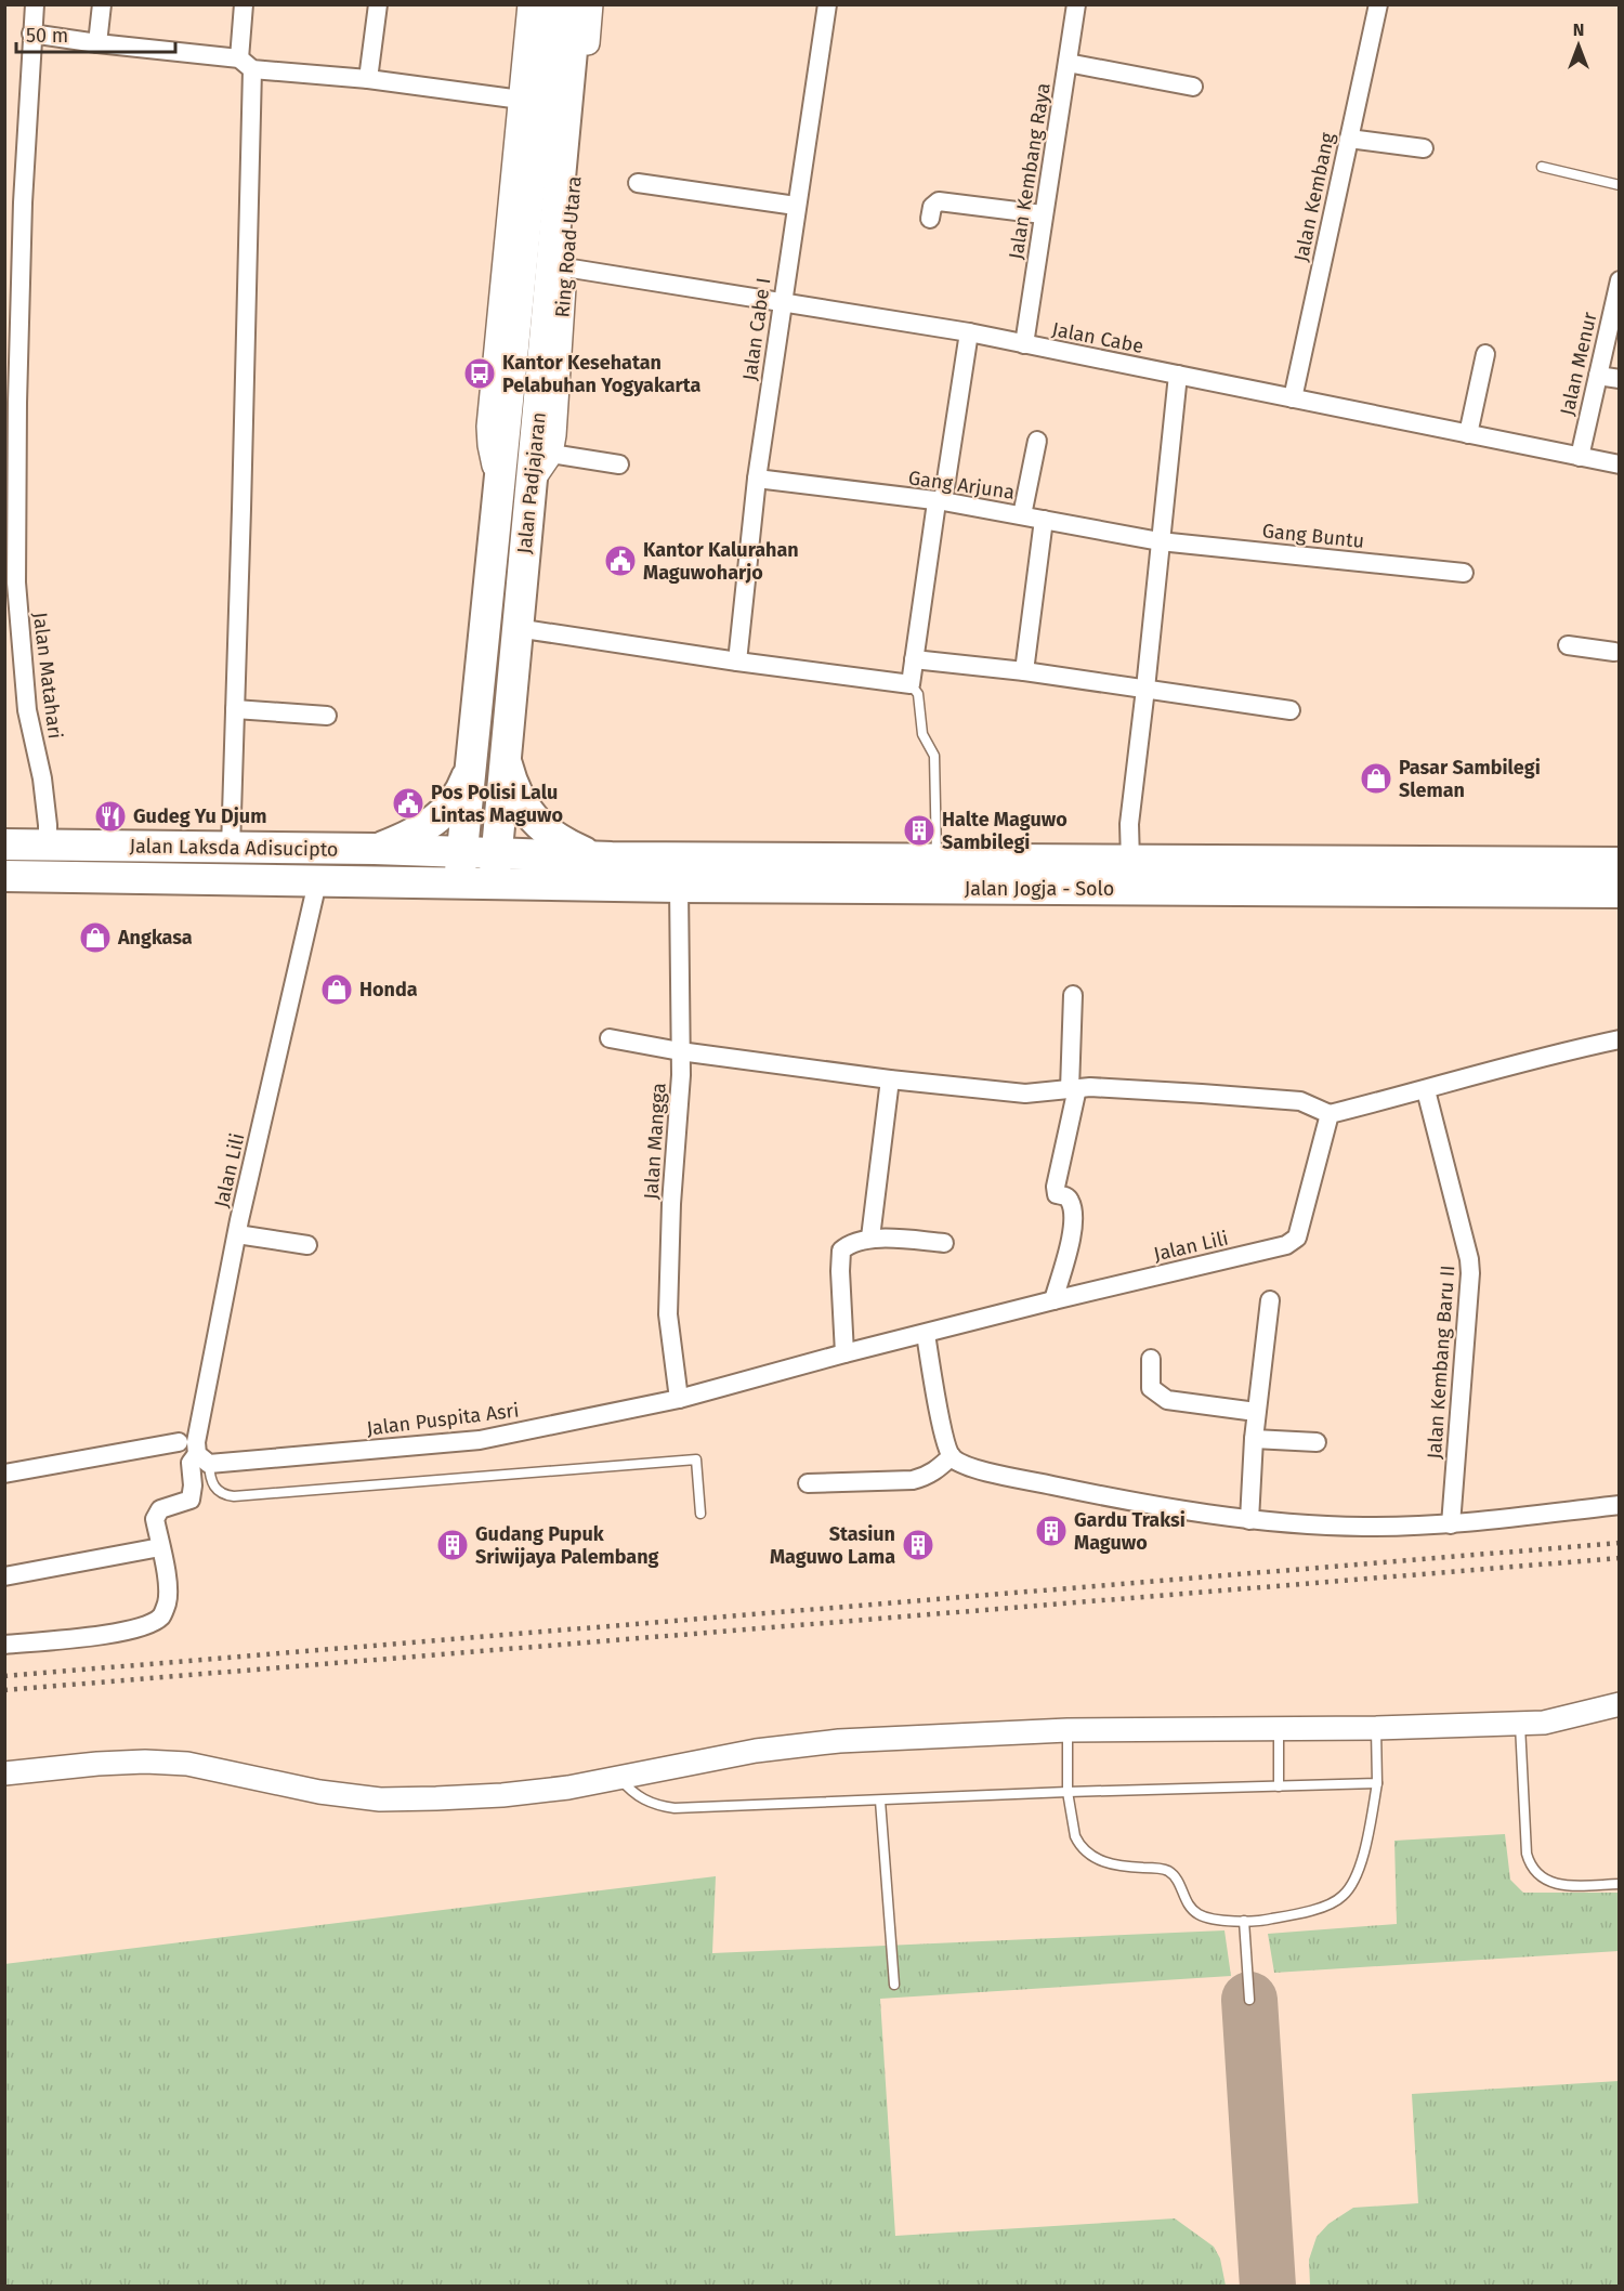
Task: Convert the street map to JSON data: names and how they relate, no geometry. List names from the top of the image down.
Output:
{
  "streets": {
    "highway": ["Jalan Padjajaran", "Jalan Laksda Adisucipto", "Jalan Jogja - Solo"],
    "street": [
      "Jalan Kembang Raya",
      "Jalan Kembang",
      "Ring Road Utara",
      "Jalan Cabe I",
      "Jalan Cabe",
      "Jalan Menur",
      "Gang Arjuna",
      "Gang Buntu",
      "Jalan Matahari",
      "Jalan Mangga",
      "Jalan Lili",
      "Jalan Kembang Baru II",
      "Jalan Puspita Asri"
    ]
  },
  "crossings": [
    ["Jalan Kembang Raya", "Jalan Cabe"],
    ["Jalan Kembang", "Jalan Cabe"],
    ["Ring Road Utara", "Jalan Cabe"],
    ["Ring Road Utara", "Jalan Padjajaran"],
    ["Jalan Cabe I", "Jalan Cabe"],
    ["Jalan Cabe I", "Gang Arjuna"],
    ["Jalan Cabe", "Jalan Menur"],
    ["Jalan Padjajaran", "Jalan Laksda Adisucipto"],
    ["Jalan Padjajaran", "Jalan Jogja - Solo"],
    ["Gang Arjuna", "Gang Buntu"],
    ["Jalan Matahari", "Jalan Laksda Adisucipto"],
    ["Jalan Laksda Adisucipto", "Jalan Jogja - Solo"],
    ["Jalan Laksda Adisucipto", "Jalan Lili"],
    ["Jalan Jogja - Solo", "Jalan Mangga"],
    ["Jalan Mangga", "Jalan Lili"],
    ["Jalan Mangga", "Jalan Puspita Asri"],
    ["Jalan Lili", "Jalan Puspita Asri"]
  ],
  "places": {
    "bus stop": ["Kantor Kesehatan Pelabuhan Yogyakarta"],
    "public building": ["Kantor Kalurahan Maguwoharjo", "Pos Polisi Lalu Lintas Maguwo"],
    "shop": ["Pasar Sambilegi Sleman", "Angkasa", "Honda"],
    "restaurant": ["Gudeg Yu Djum"],
    "building": [
      "Halte Maguwo Sambilegi",
      "Gardu Traksi Maguwo",
      "Gudang Pupuk Sriwijaya Palembang",
      "Stasiun Maguwo Lama"
    ]
  },
  "scale_bar": "50 m",
  "north": "top"
}
